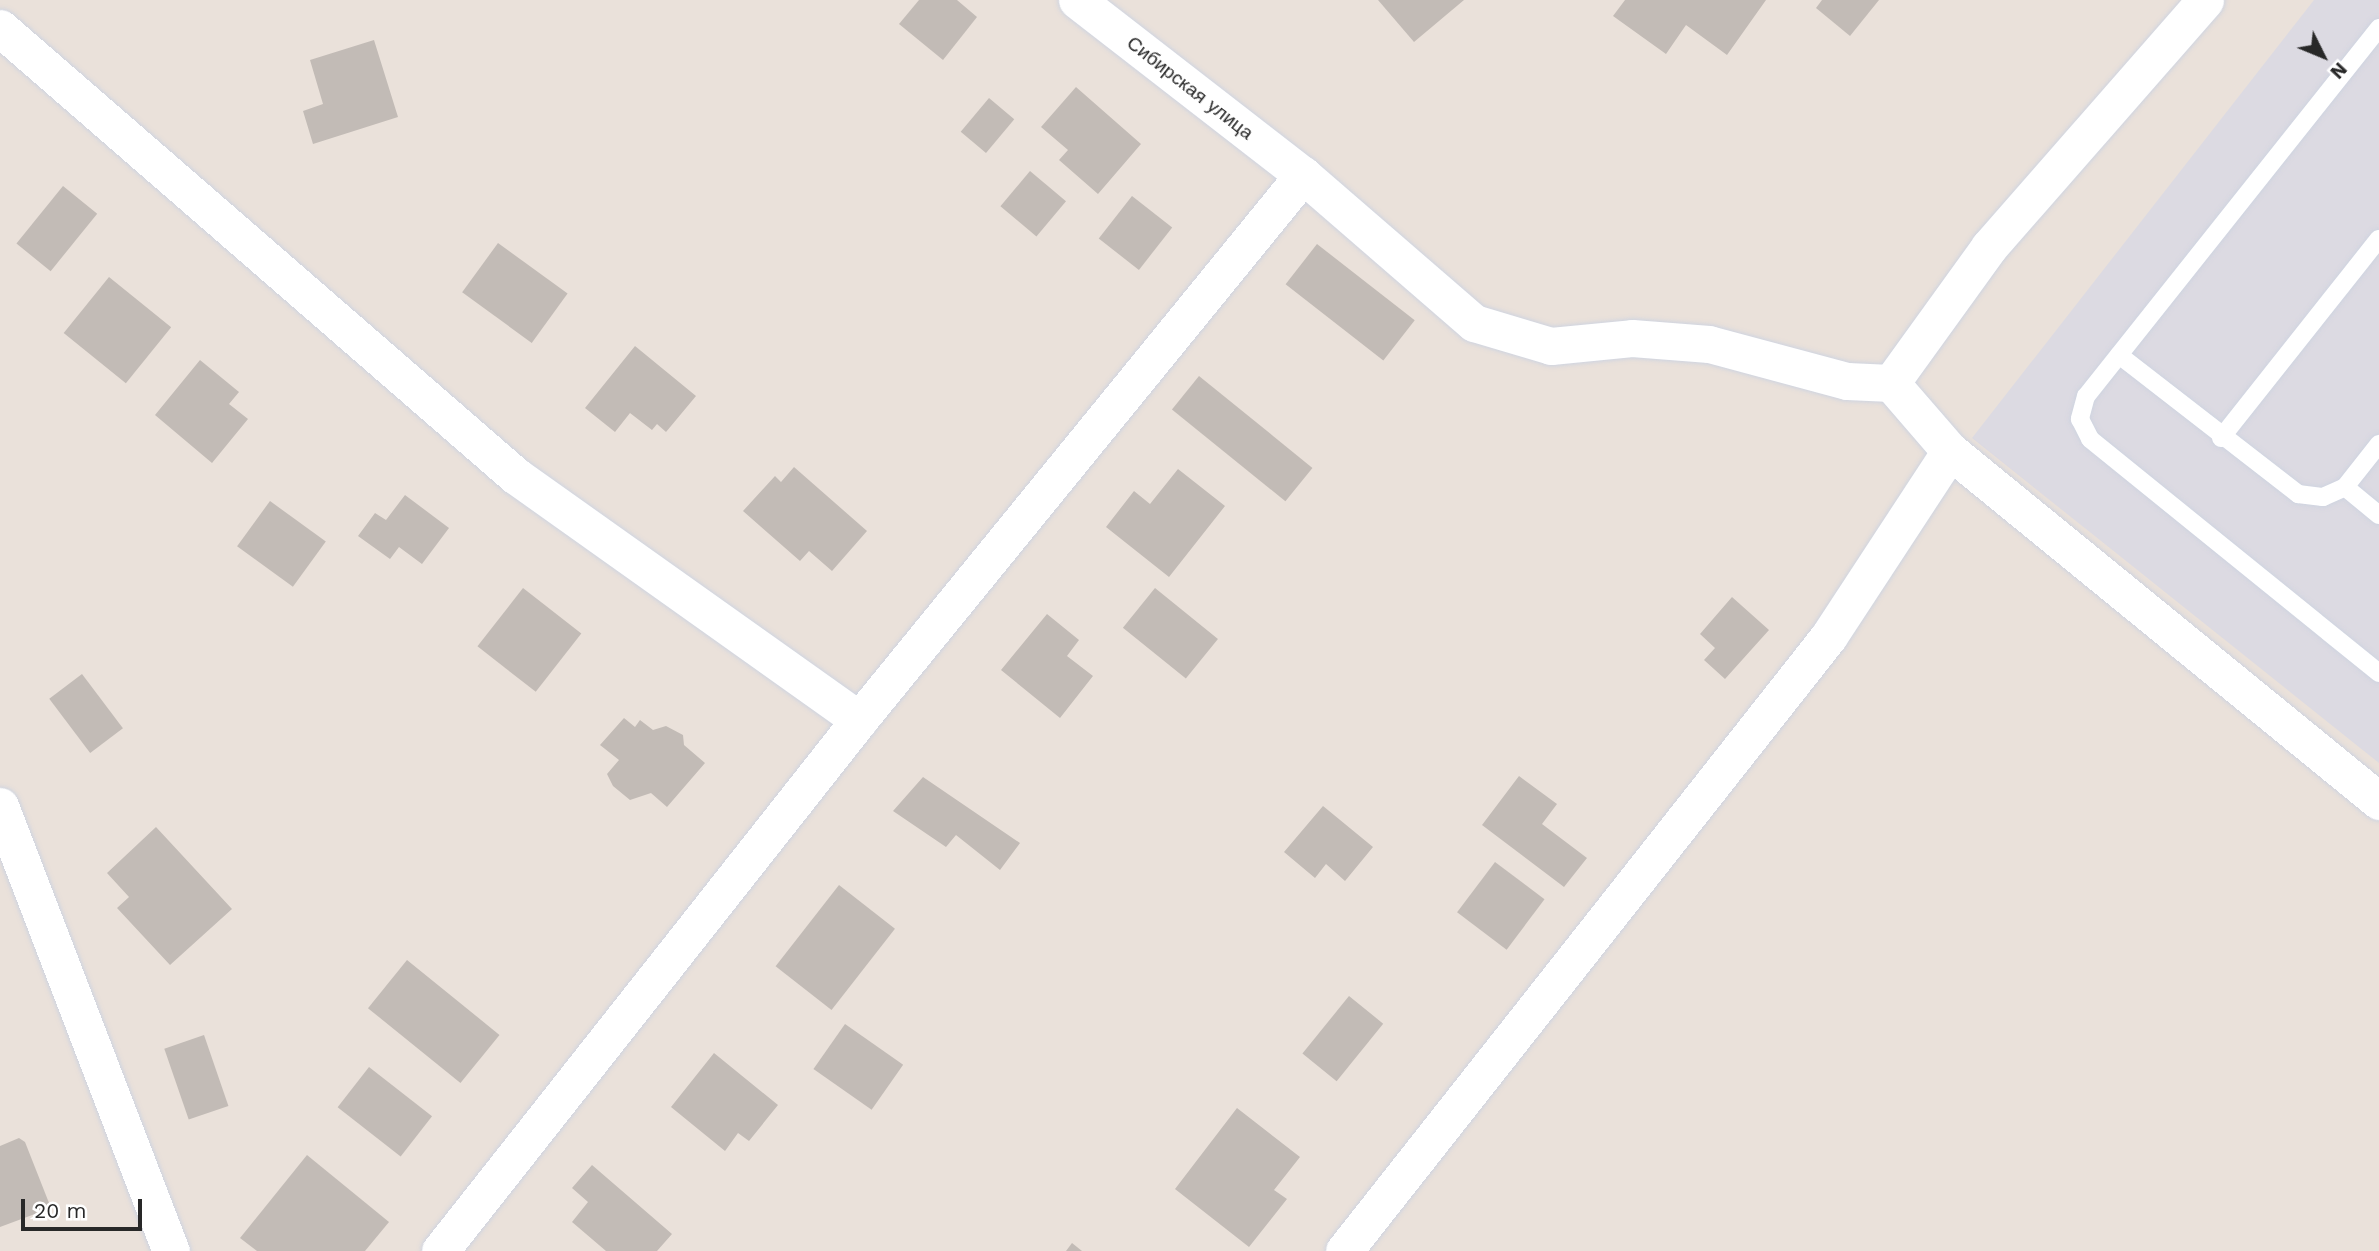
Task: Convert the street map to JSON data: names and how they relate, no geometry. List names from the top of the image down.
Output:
{
  "streets": {
    "street": ["Сибирская улица"]
  },
  "scale_bar": "20 m",
  "north": "bottom right"
}
